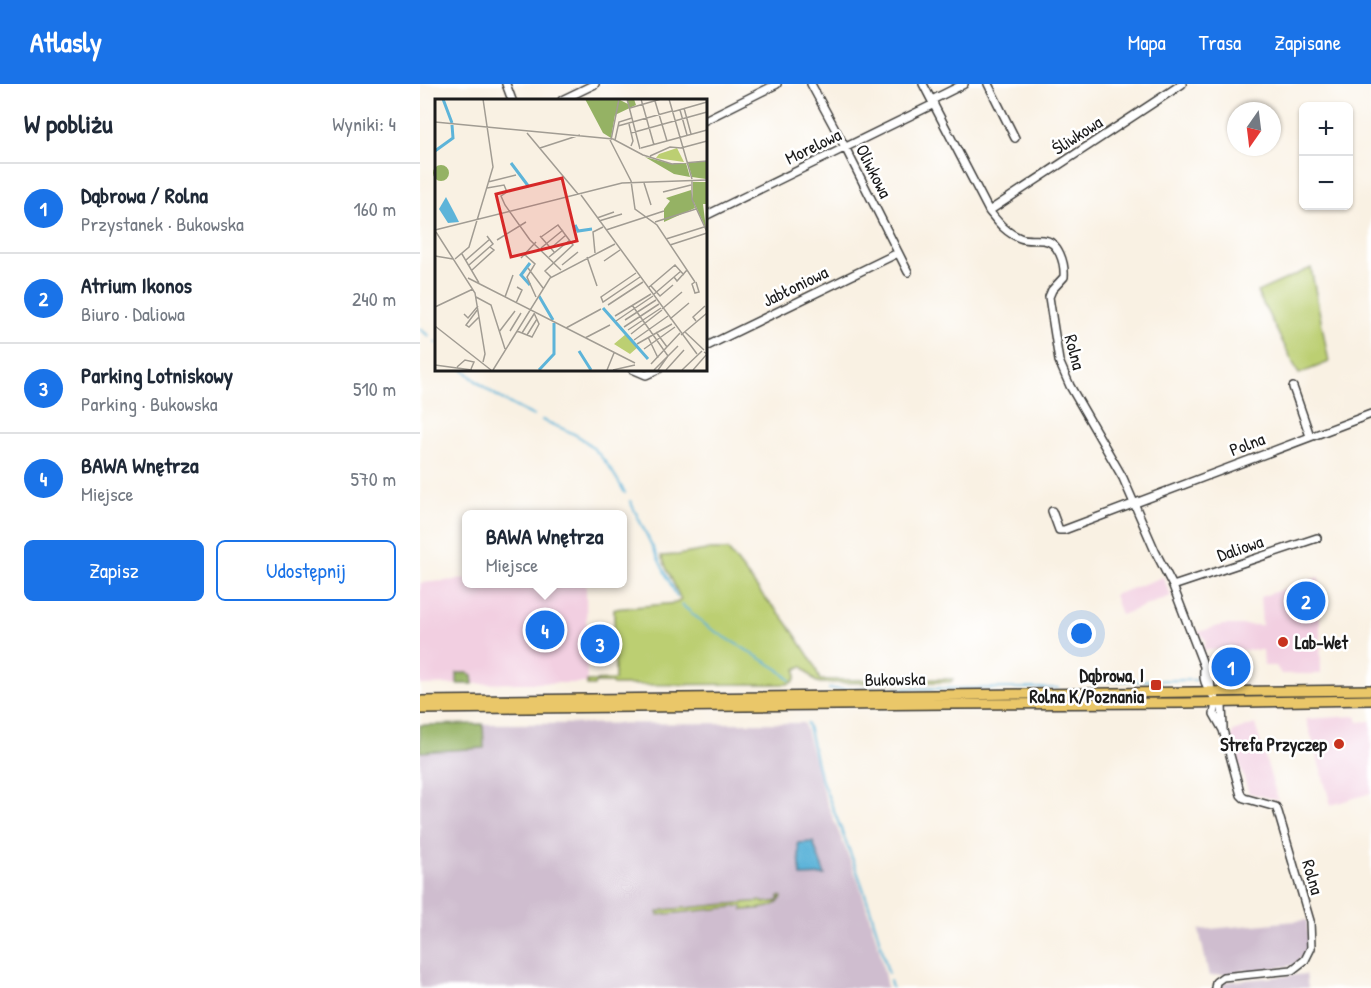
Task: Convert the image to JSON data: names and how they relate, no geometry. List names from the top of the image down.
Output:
{
  "streets": {
    "main road": ["Bukowska"],
    "street": [
      "Śliwkowa",
      "Morelowa",
      "Oliwkowa",
      "Jabłoniowa",
      "Rolna",
      "Polna",
      "Daliowa"
    ]
  },
  "crossings": [
    ["Śliwkowa", "Rolna"],
    ["Morelowa", "Oliwkowa"],
    ["Morelowa", "Rolna"],
    ["Oliwkowa", "Jabłoniowa"],
    ["Rolna", "Polna"],
    ["Rolna", "Daliowa"],
    ["Rolna", "Bukowska"]
  ],
  "places": {
    "other": ["Lab-Wet", "Strefa Przyczep"],
    "transit": ["Dąbrowa, I Rolna K/Poznania"]
  },
  "north": "bottom",
  "page": {
    "header": "Atlasly",
    "nav": ["Mapa", "Trasa", "Zapisane"],
    "heading": ["W pobliżu", "Wyniki: 4"],
    "map_buttons": ["+", "−"],
    "list": [
      {
        "mark": "1",
        "name": "Dąbrowa / Rolna",
        "note": "Przystanek · Bukowska",
        "value": "160 m"
      },
      {
        "mark": "2",
        "name": "Atrium Ikonos",
        "note": "Biuro · Daliowa",
        "value": "240 m"
      },
      {
        "mark": "3",
        "name": "Parking Lotniskowy",
        "note": "Parking · Bukowska",
        "value": "510 m"
      },
      {
        "mark": "4",
        "name": "BAWA Wnętrza",
        "note": "Miejsce",
        "value": "570 m"
      }
    ],
    "popup": ["BAWA Wnętrza", "Miejsce"],
    "buttons": ["Zapisz", "Udostępnij"],
    "pins": [
      "2",
      "4",
      "3",
      "1"
    ]
  }
}
